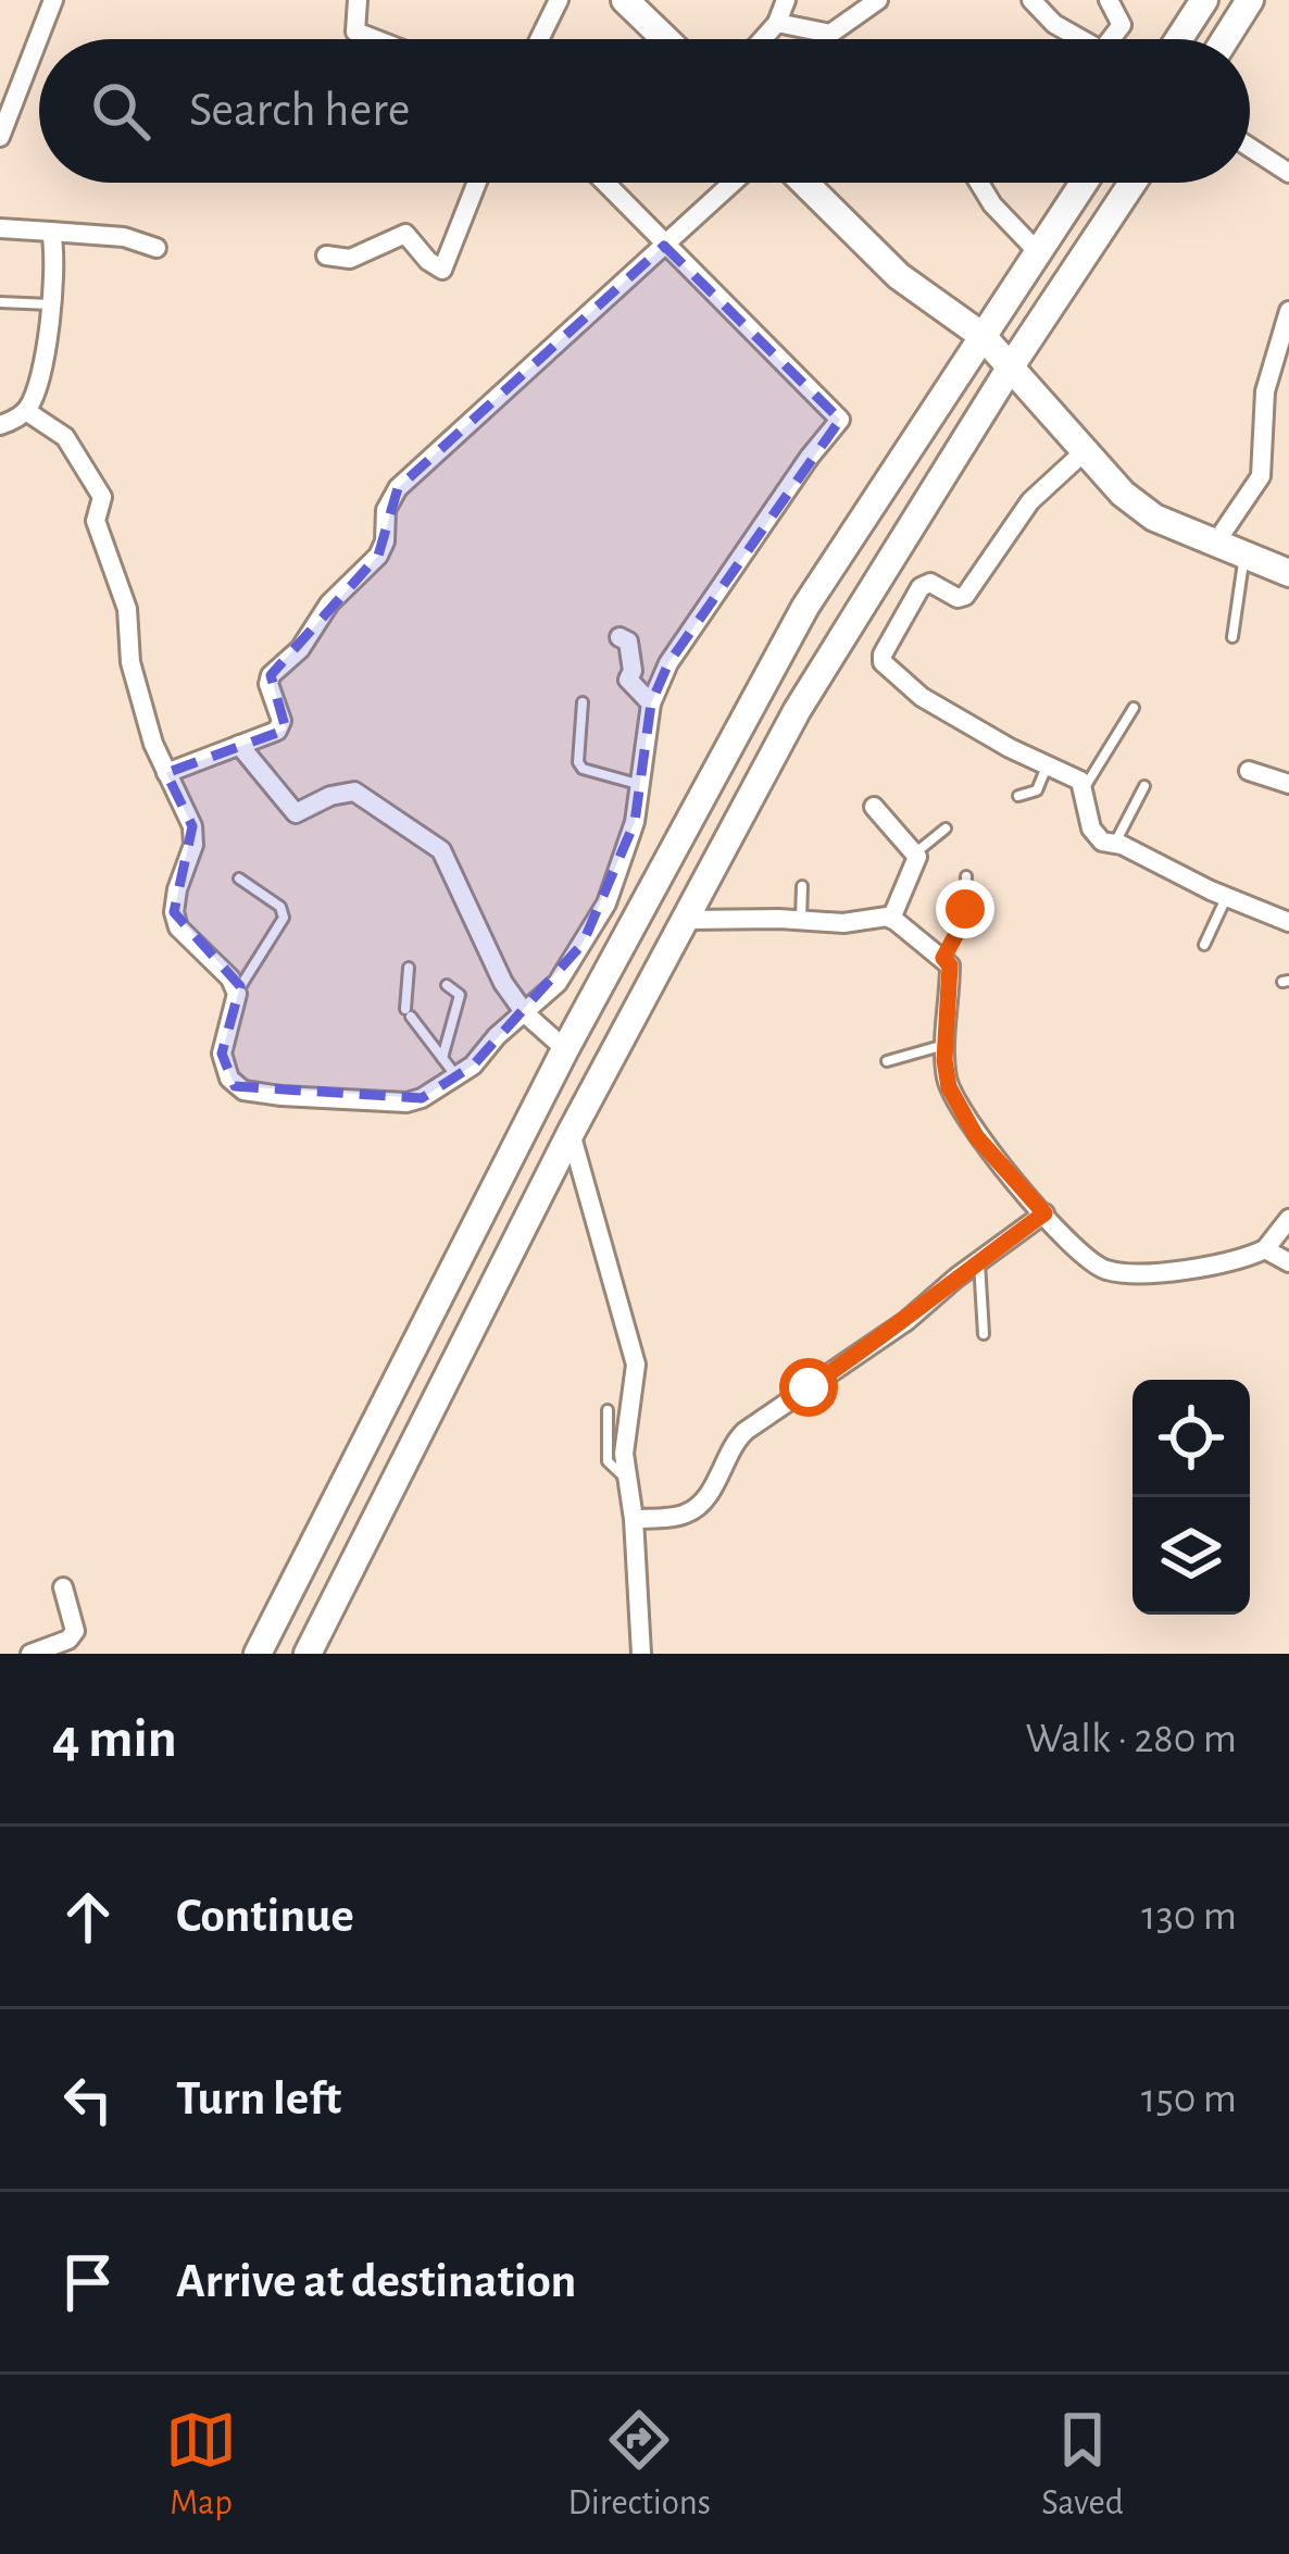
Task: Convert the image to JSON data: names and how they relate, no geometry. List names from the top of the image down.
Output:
{
  "page": {
    "search": "Search here",
    "heading": ["4 min", "Walk · 280 m"],
    "list": [
      ["Continue", "130 m"],
      ["Turn left", "150 m"],
      "Arrive at destination"
    ],
    "nav": ["Map", "Directions", "Saved"]
  }
}
